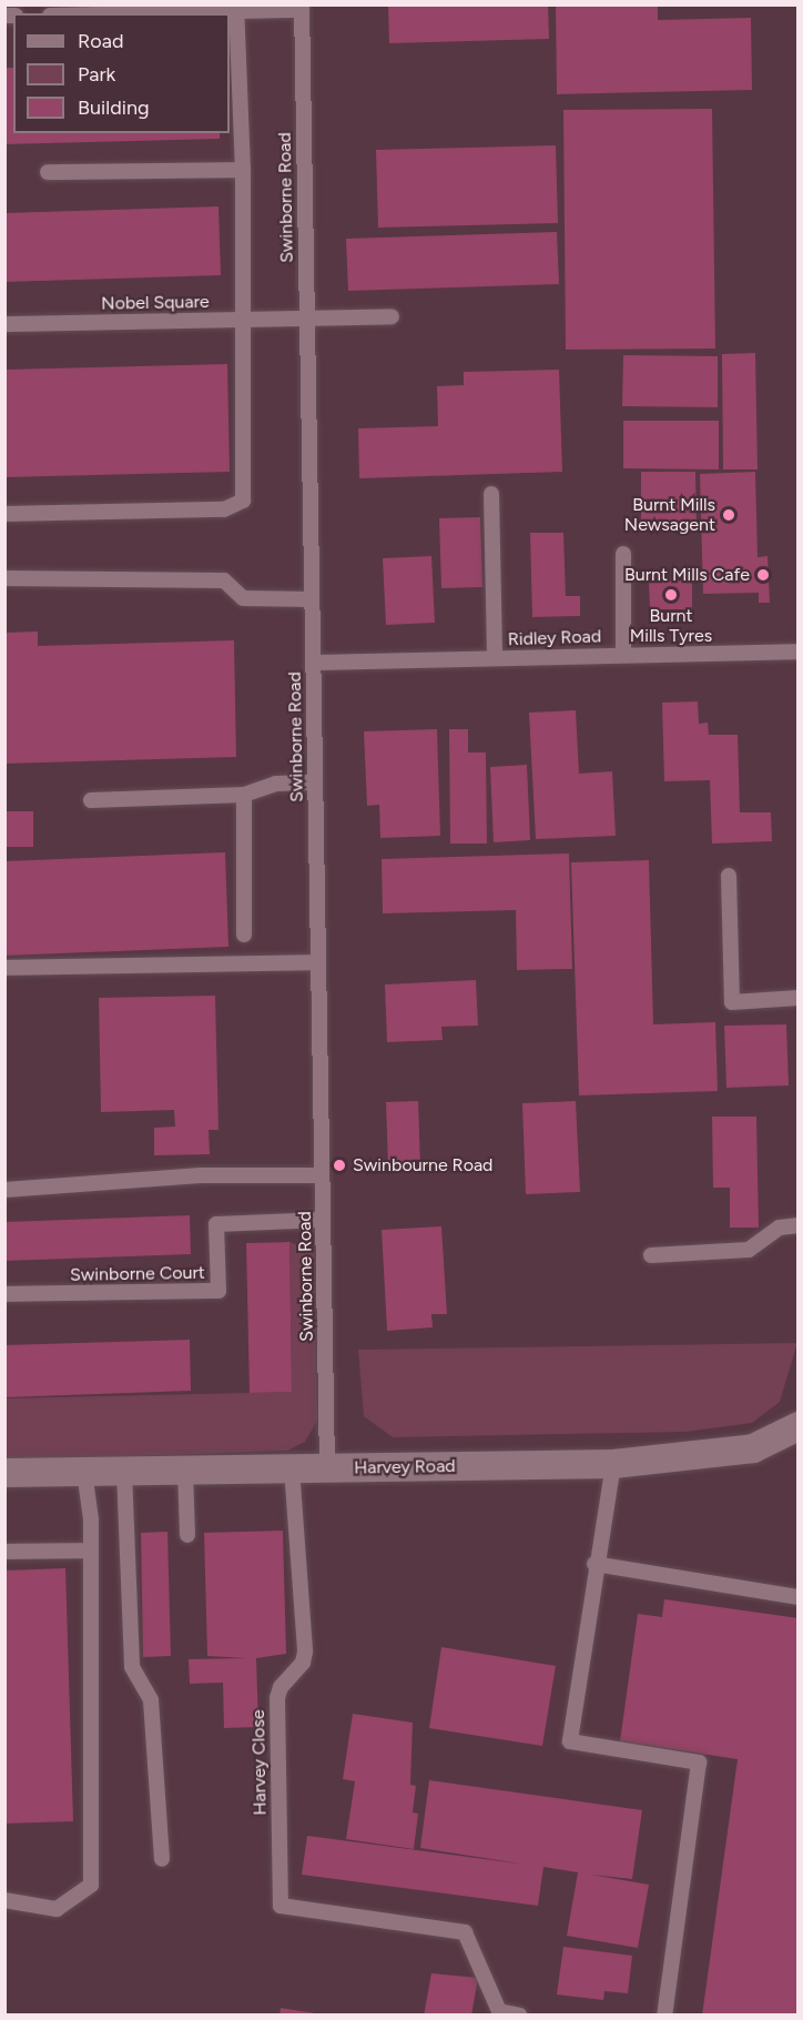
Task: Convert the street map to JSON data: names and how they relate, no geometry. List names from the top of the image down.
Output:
{
  "streets": {
    "street": ["Harvey Road"],
    "lane": [
      "Swinborne Road",
      "Nobel Square",
      "Ridley Road",
      "Swinborne Court",
      "Harvey Close"
    ]
  },
  "crossings": [
    ["Swinborne Road", "Nobel Square"],
    ["Swinborne Road", "Ridley Road"],
    ["Swinborne Road", "Swinborne Court"],
    ["Swinborne Road", "Harvey Road"],
    ["Harvey Road", "Harvey Close"]
  ],
  "places": [
    "Burnt Mills Newsagent",
    "Burnt Mills Cafe",
    "Burnt Mills Tyres",
    "Swinbourne Road"
  ],
  "legend": ["Road", "Park", "Building"]
}
